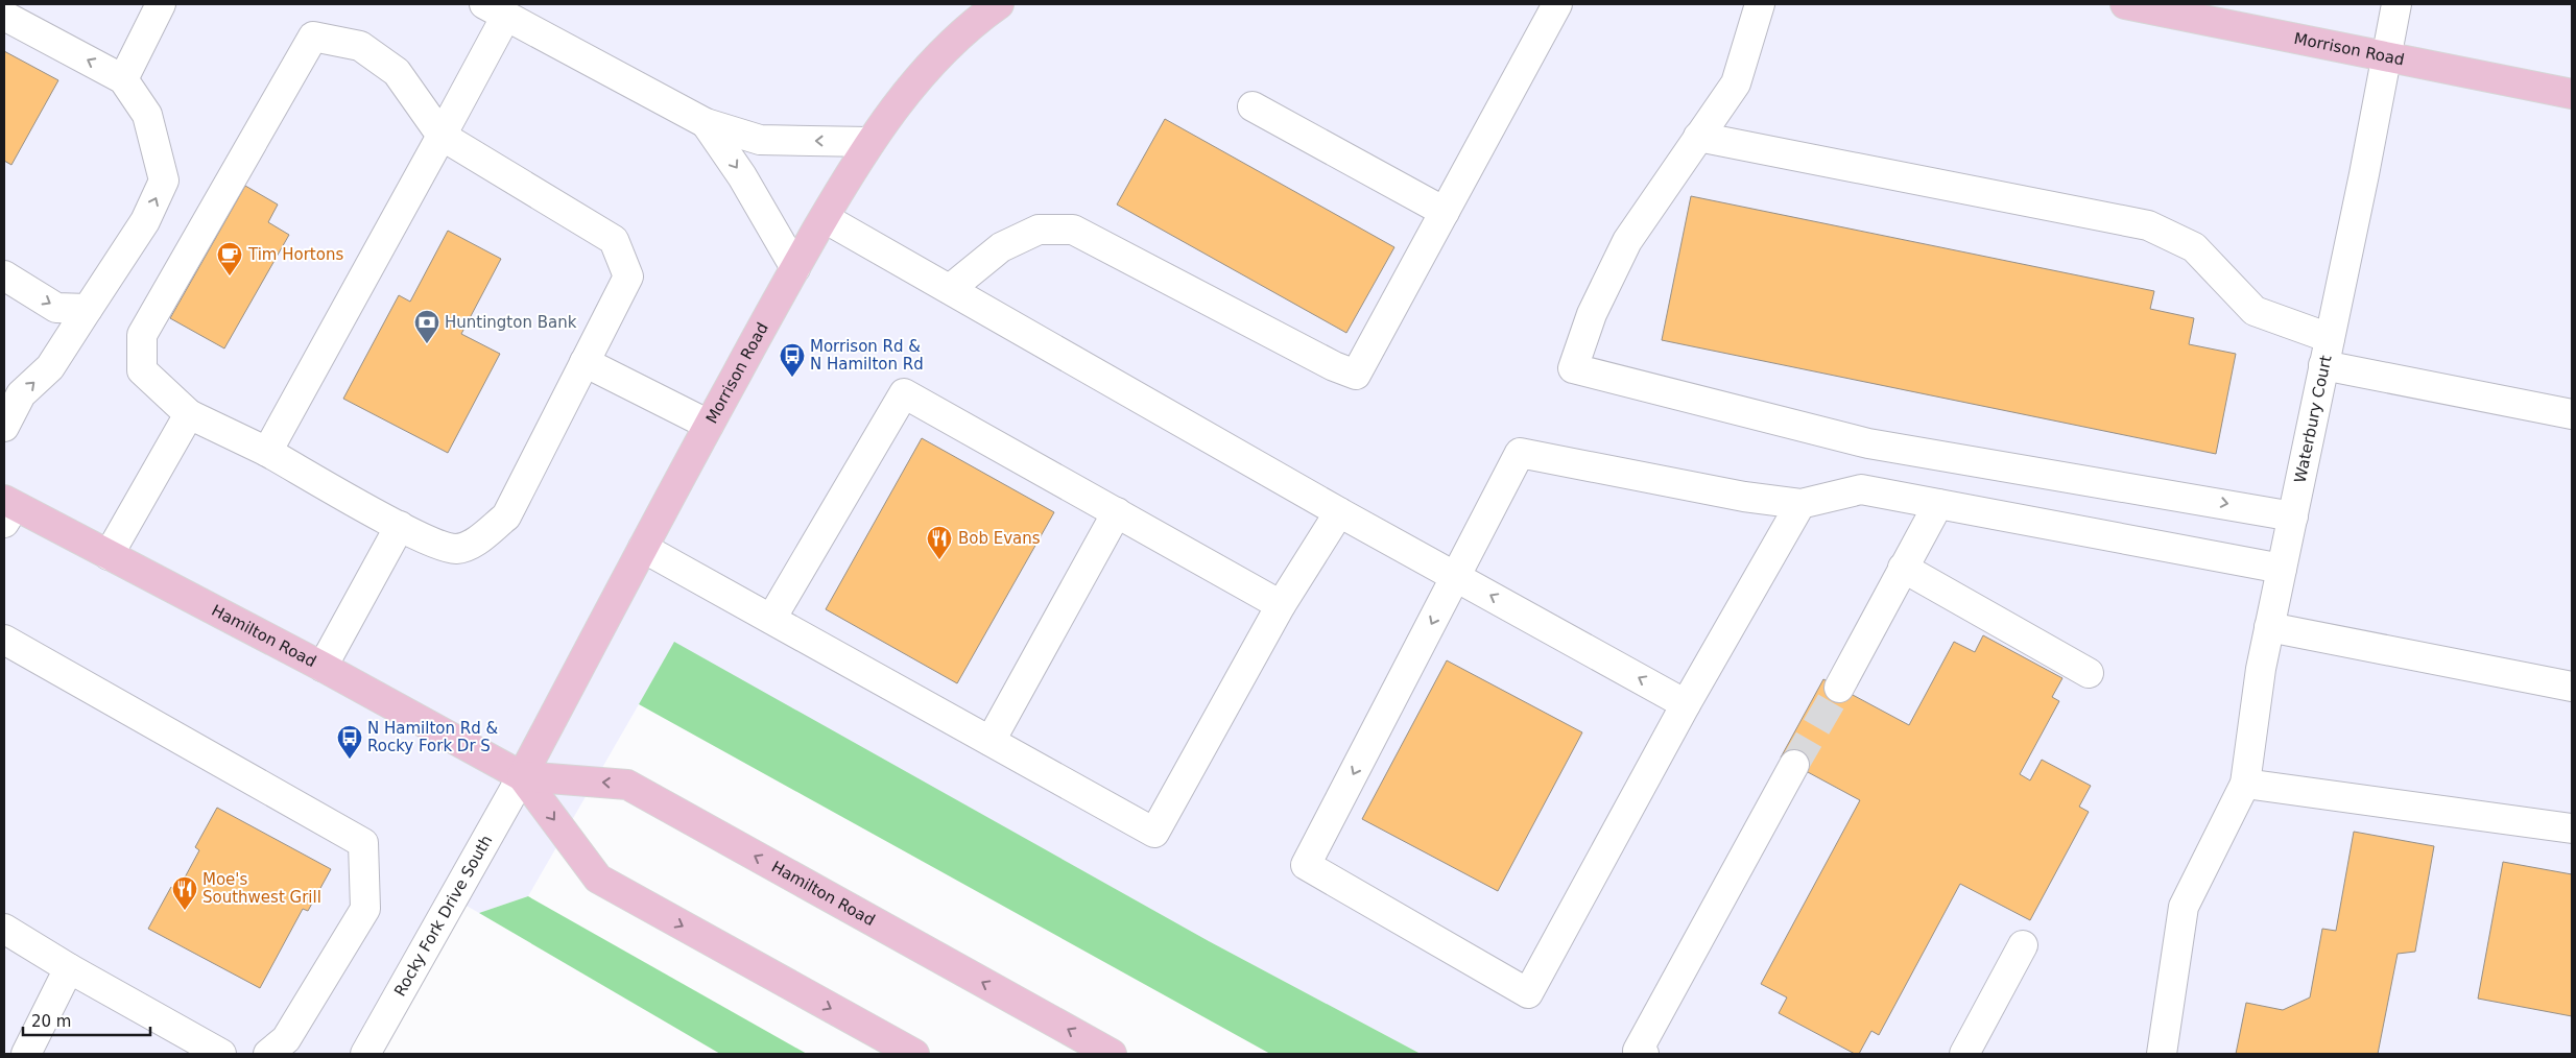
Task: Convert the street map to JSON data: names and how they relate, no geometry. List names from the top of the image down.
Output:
{
  "streets": {
    "main road": ["Morrison Road", "Hamilton Road"],
    "street": ["Waterbury Court", "Rocky Fork Drive South"]
  },
  "crossings": [
    ["Morrison Road", "Waterbury Court"],
    ["Morrison Road", "Hamilton Road"],
    ["Morrison Road", "Rocky Fork Drive South"],
    ["Hamilton Road", "Rocky Fork Drive South"]
  ],
  "places": {
    "cafe": ["Tim Hortons"],
    "bank": ["Huntington Bank"],
    "bus stop": ["Morrison Rd & N Hamilton Rd", "N Hamilton Rd & Rocky Fork Dr S"],
    "restaurant": ["Bob Evans", "Moe's Southwest Grill"]
  },
  "scale_bar": "20 m"
}
